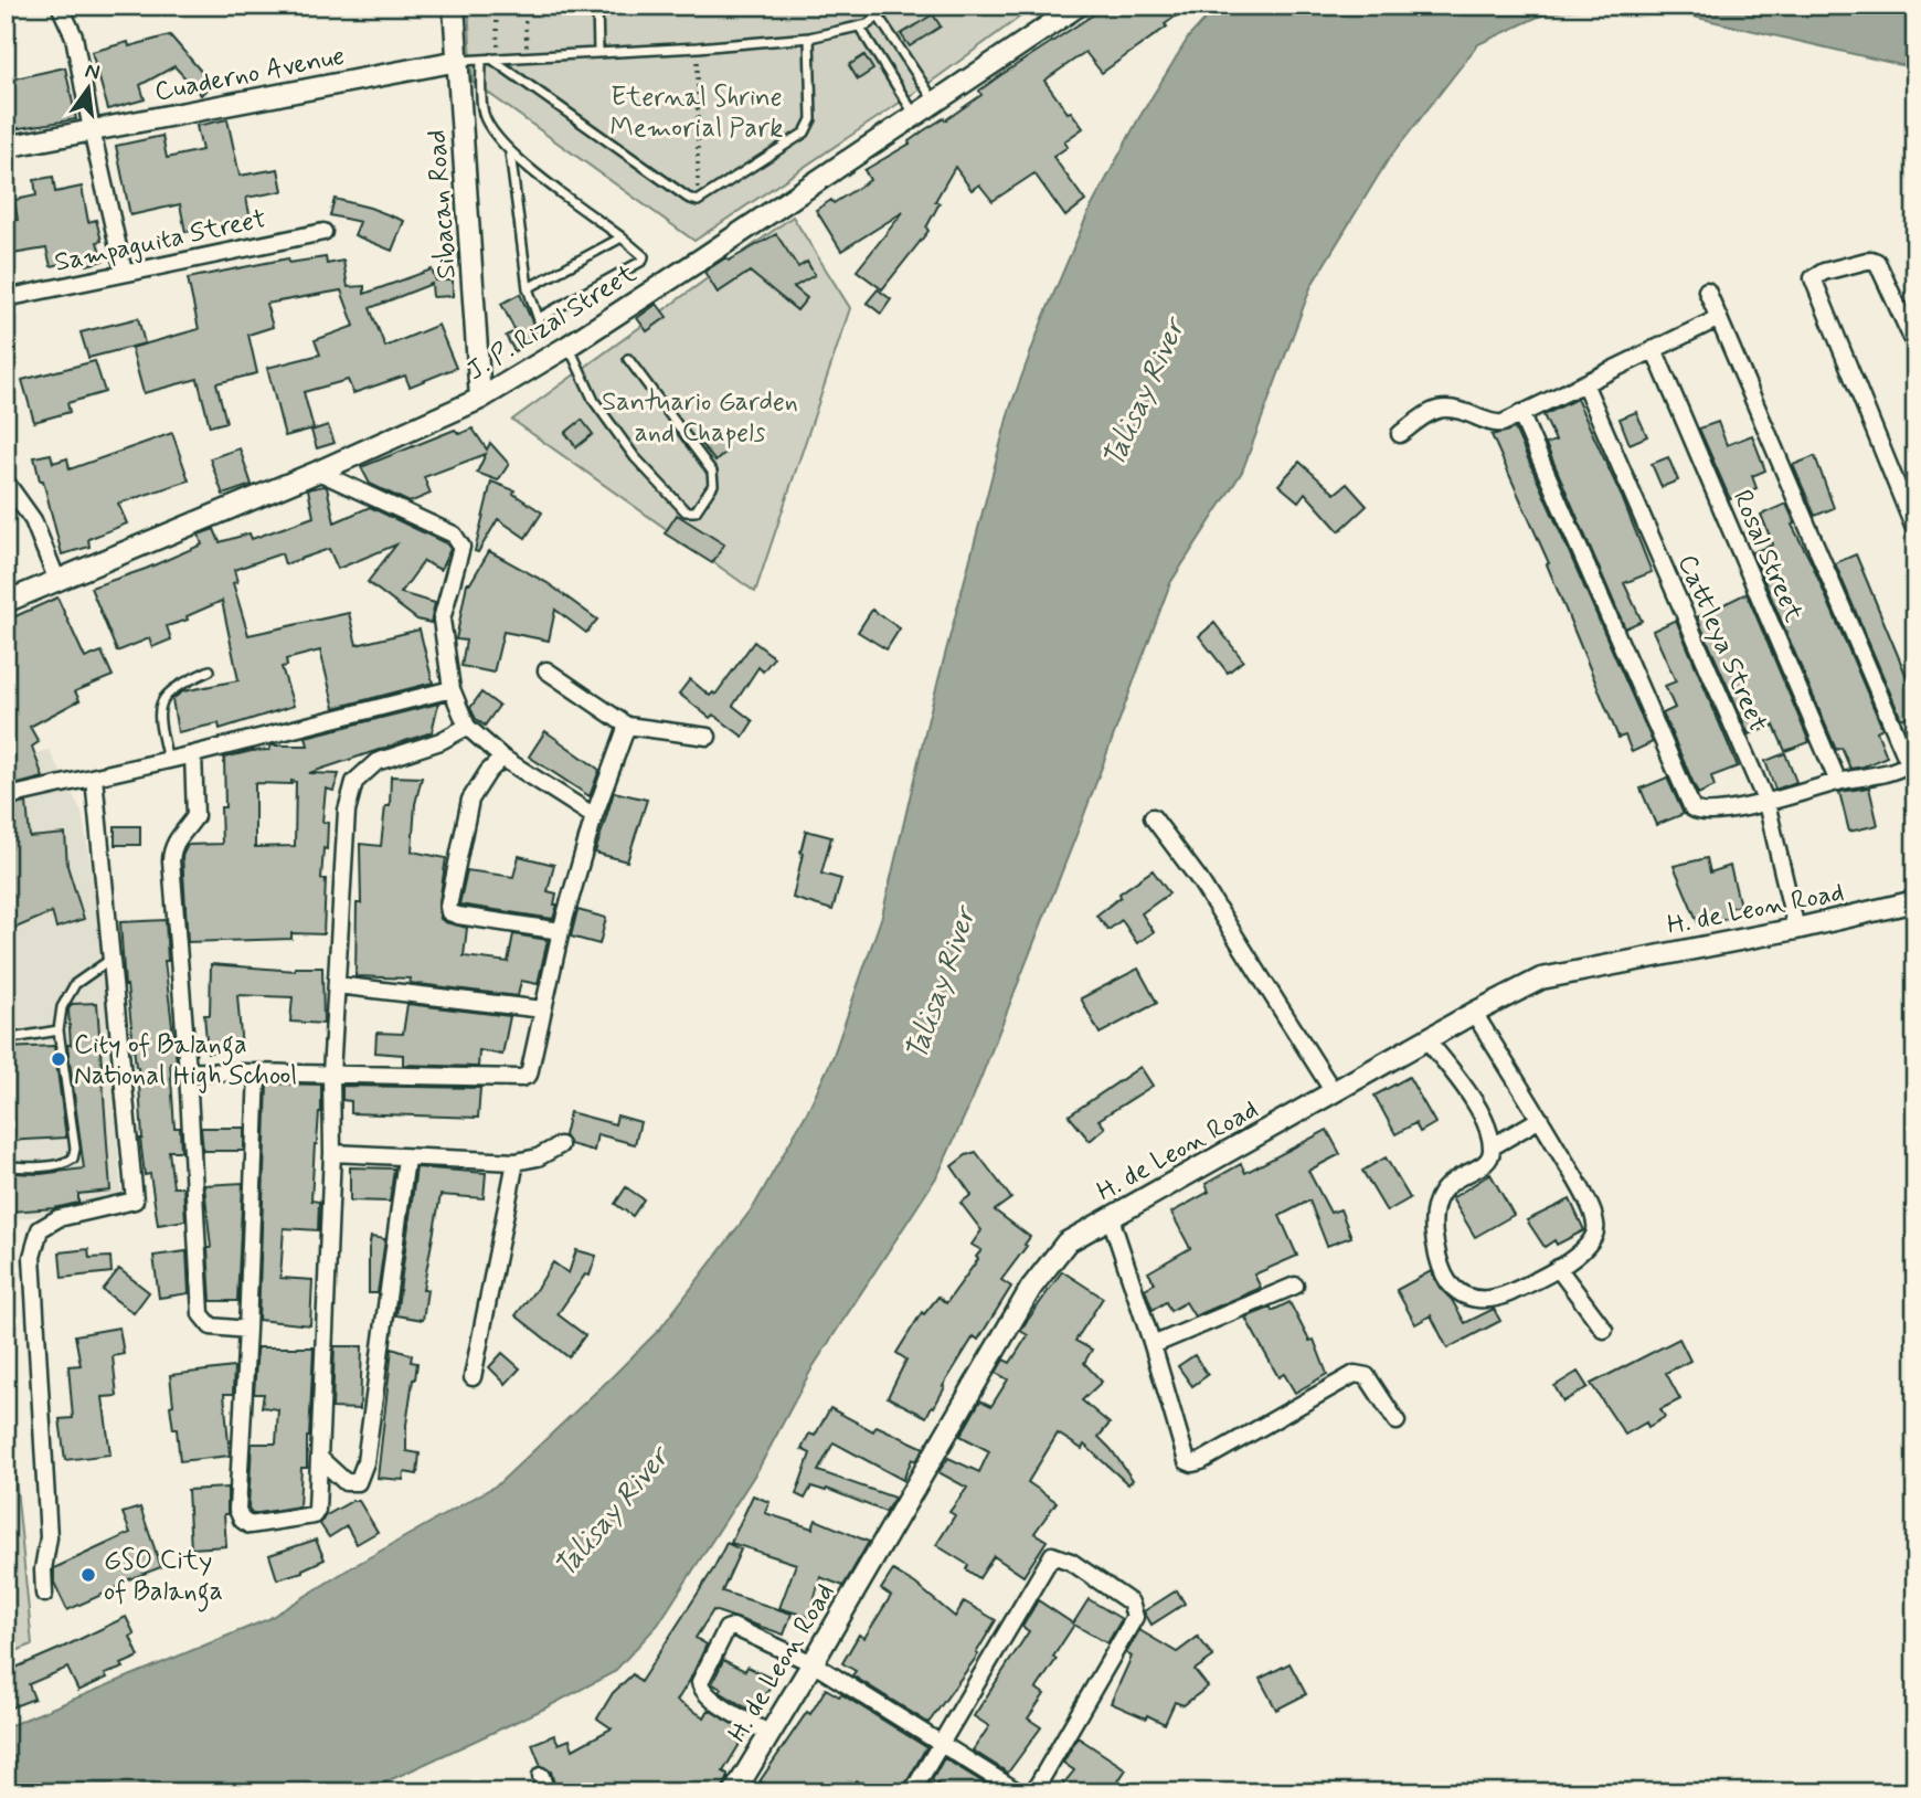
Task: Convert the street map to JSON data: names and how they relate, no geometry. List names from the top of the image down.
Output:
{
  "streets": {
    "street": [
      "Cuaderno Avenue",
      "Sibacan Road",
      "Sampaguita Street",
      "J. P. Rizal Street",
      "Rosal Street",
      "Cattleya Street",
      "H. de Leon Road"
    ]
  },
  "crossings": [
    ["Cuaderno Avenue", "Sibacan Road"],
    ["Sibacan Road", "J. P. Rizal Street"],
    ["Cattleya Street", "H. de Leon Road"]
  ],
  "water": ["Talisay River"],
  "parks": ["Eternal Shrine Memorial Park", "Santuario Garden and Chapels"],
  "places": ["City of Balanga National High School", "GSO City of Balanga"],
  "north": "top"
}
